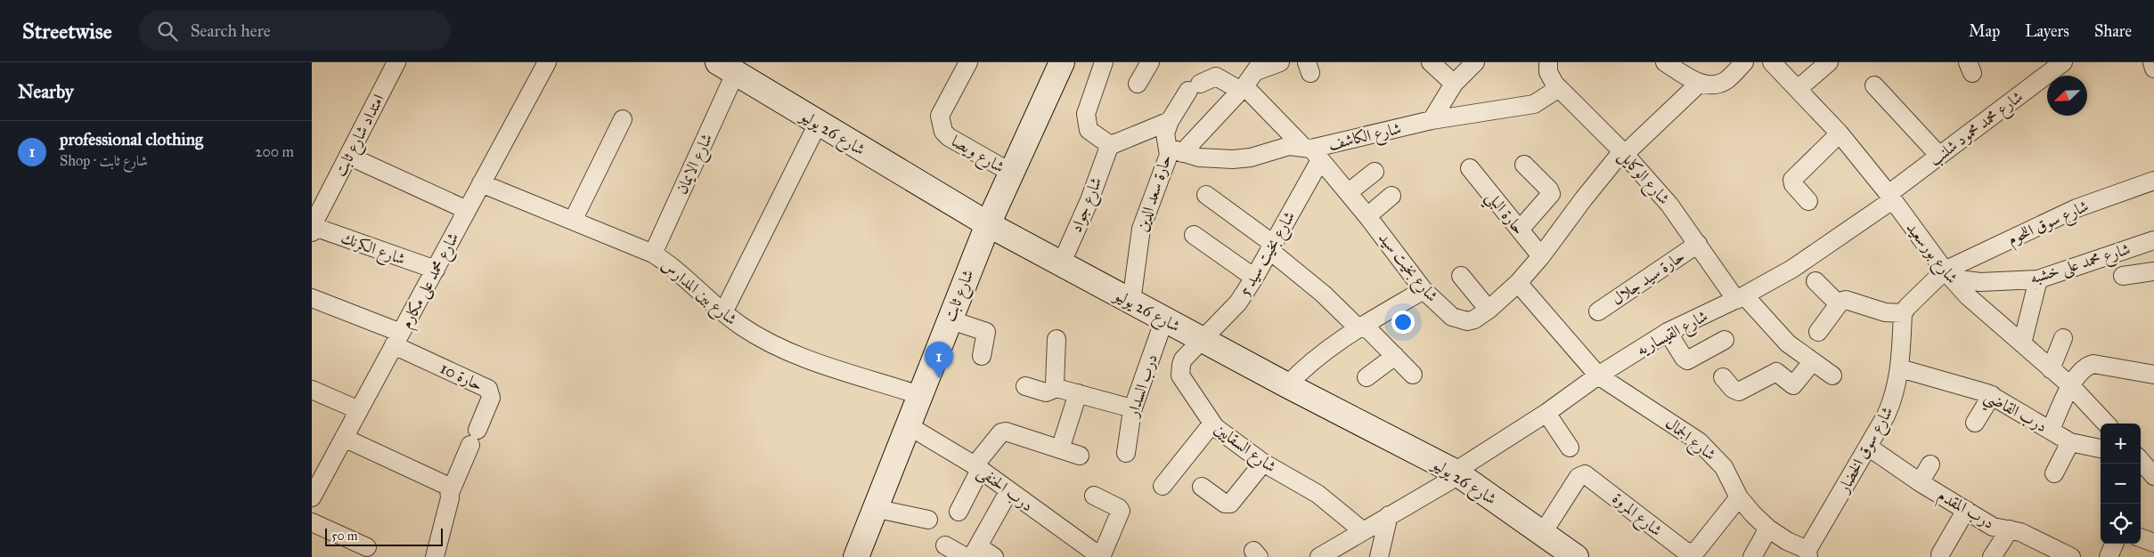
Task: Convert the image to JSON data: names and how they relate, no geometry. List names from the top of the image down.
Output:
{
  "streets": {
    "street": [
      "شارع محمد محمود شلنب",
      "شارع 26 يوليو",
      "امتداد شارع ثابت",
      "شارع الكاشف",
      "شارع ويصا",
      "شارع الايمان",
      "شارع الوكايل",
      "حارة سعد الدين",
      "شارع جواد",
      "حارة البلي",
      "شارع سوق اللحوم",
      "شارع الكرنك",
      "شارع بورسعيد",
      "شارع بخيت سيد 5",
      "شارع محمد على خشبه",
      "شارع بخيت سيد",
      "حارة سيد جلال",
      "شارع محمد على مكارم",
      "شارع بين المدارس",
      "شارع ثابت",
      "شارع القيساريه",
      "حارة 10",
      "درب السدار",
      "درب القاضي",
      "شارع الجمال",
      "شارع السقايين",
      "شارع سوق الخضار",
      "درب الحنفى",
      "درب المقدم",
      "شارع المروة"
    ]
  },
  "crossings": [
    ["شارع محمد محمود شلنب", "شارع بورسعيد"],
    ["شارع محمد محمود شلنب", "شارع القيساريه"],
    ["شارع 26 يوليو", "شارع الايمان"],
    ["شارع 26 يوليو", "حارة سعد الدين"],
    ["شارع 26 يوليو", "شارع جواد"],
    ["شارع 26 يوليو", "شارع بخيت سيد 5"],
    ["شارع 26 يوليو", "شارع ثابت"],
    ["شارع 26 يوليو", "شارع القيساريه"],
    ["شارع 26 يوليو", "درب السدار"],
    ["شارع 26 يوليو", "شارع السقايين"],
    ["شارع 26 يوليو", "شارع المروة"],
    ["امتداد شارع ثابت", "شارع الكرنك"],
    ["شارع الكاشف", "شارع الوكايل"],
    ["شارع الكاشف", "حارة سعد الدين"],
    ["شارع الكاشف", "شارع بخيت سيد 5"],
    ["شارع الكاشف", "شارع بخيت سيد"],
    ["شارع ويصا", "شارع ثابت"],
    ["شارع الايمان", "شارع بين المدارس"],
    ["شارع الوكايل", "شارع بخيت سيد"],
    ["شارع الوكايل", "حارة سيد جلال"],
    ["شارع الوكايل", "شارع القيساريه"],
    ["حارة سعد الدين", "شارع بخيت سيد"],
    ["حارة البلي", "شارع بخيت سيد"],
    ["شارع سوق اللحوم", "شارع بورسعيد"],
    ["شارع سوق اللحوم", "شارع محمد على خشبه"],
    ["شارع الكرنك", "شارع محمد على مكارم"],
    ["شارع بورسعيد", "شارع محمد على خشبه"],
    ["شارع بورسعيد", "شارع القيساريه"],
    ["شارع بخيت سيد 5", "شارع بخيت سيد"],
    ["شارع بخيت سيد 5", "شارع السقايين"],
    ["شارع بخيت سيد", "شارع الجمال"],
    ["شارع محمد على مكارم", "شارع بين المدارس"],
    ["شارع محمد على مكارم", "حارة 10"],
    ["شارع بين المدارس", "شارع ثابت"],
    ["شارع ثابت", "درب الحنفى"],
    ["شارع القيساريه", "شارع الجمال"],
    ["شارع القيساريه", "شارع السقايين"],
    ["درب القاضي", "شارع سوق الخضار"],
    ["شارع الجمال", "شارع سوق الخضار"],
    ["شارع الجمال", "شارع المروة"],
    ["شارع سوق الخضار", "درب المقدم"]
  ],
  "scale_bar": "50 m",
  "north": "bottom left",
  "page": {
    "header": "Streetwise",
    "search": "Search here",
    "nav": ["Map", "Layers", "Share"],
    "heading": "Nearby",
    "list": [
      {
        "mark": "1",
        "name": "professional clothing",
        "note": "Shop · شارع ثابت",
        "value": "200 m"
      }
    ],
    "pins": "1",
    "map_buttons": ["+", "−"],
    "scale": "50 m"
  }
}
